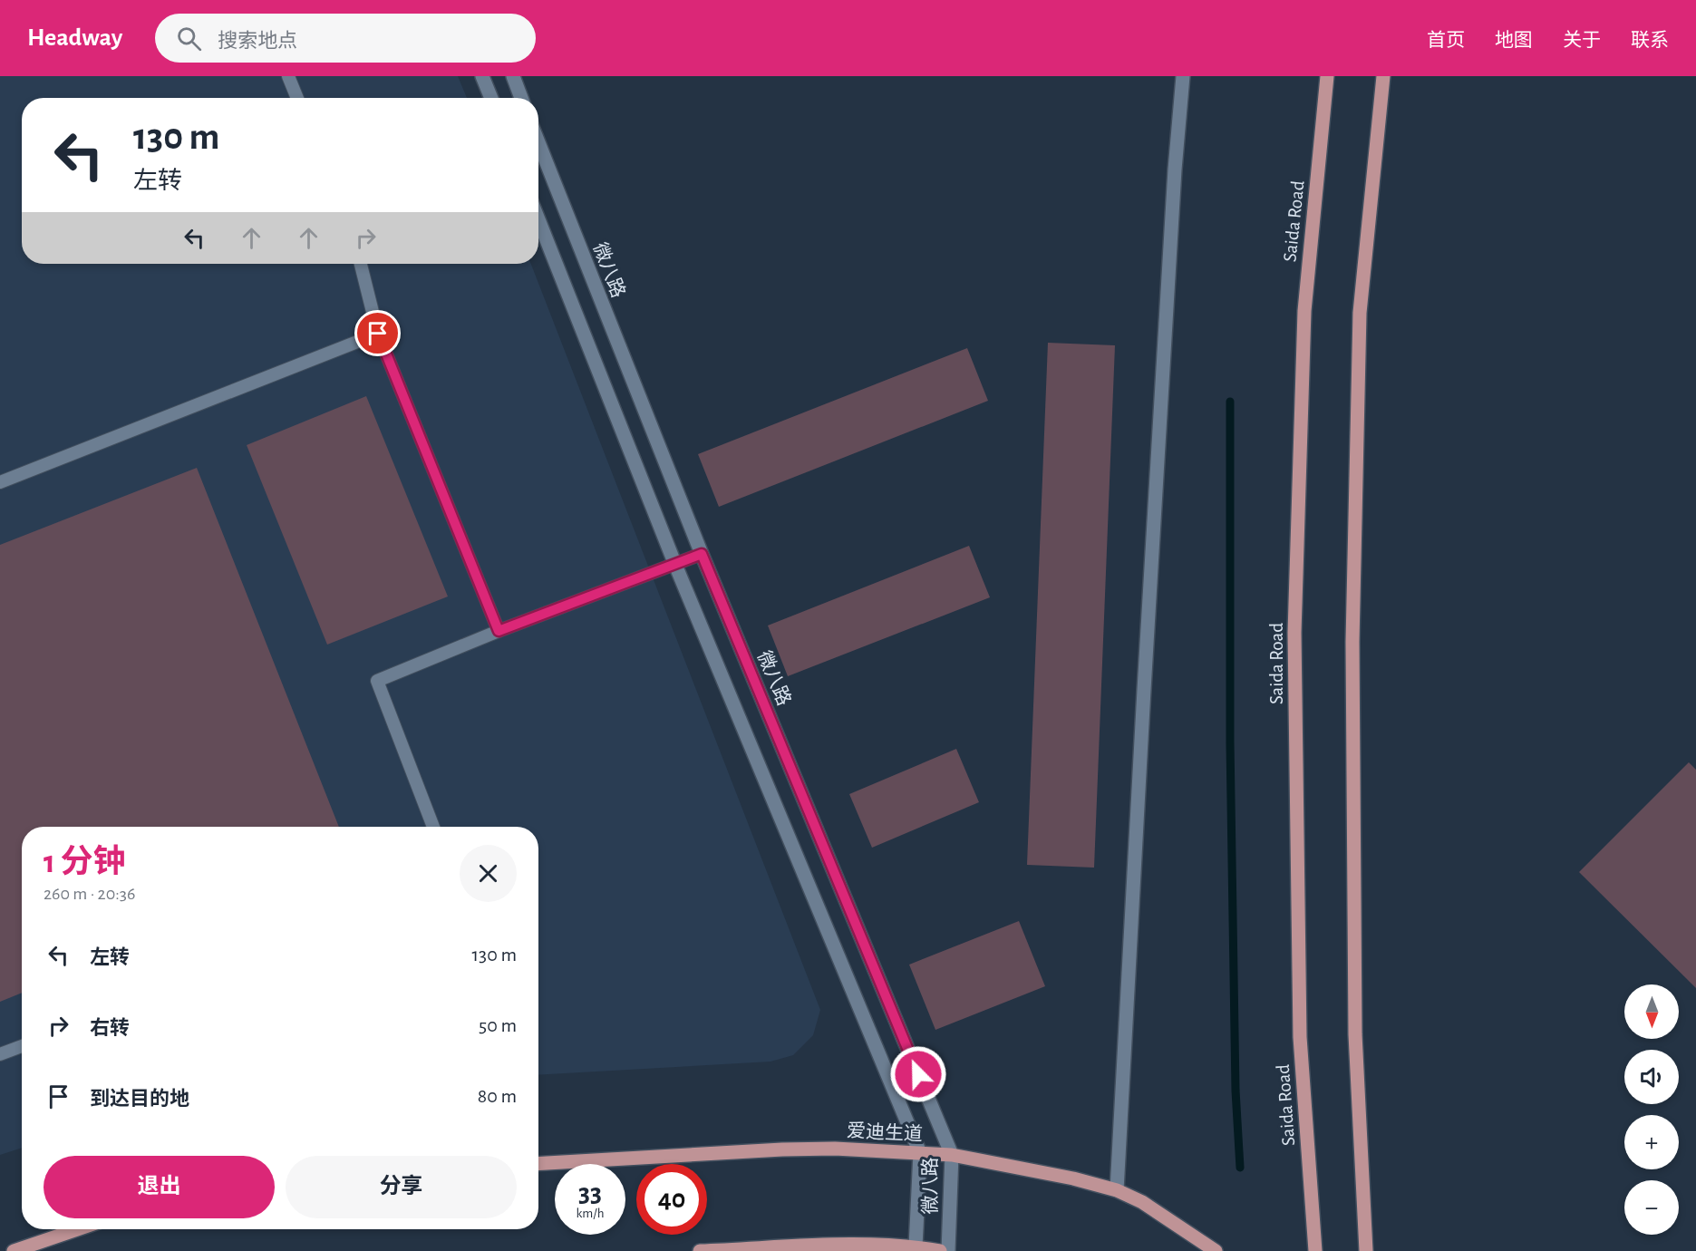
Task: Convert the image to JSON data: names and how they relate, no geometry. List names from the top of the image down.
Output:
{
  "streets": {
    "main road": ["Saida Road", "爱迪生道"],
    "street": ["微八路"]
  },
  "crossings": [
    ["微八路", "爱迪生道"]
  ],
  "north": "bottom",
  "page": {
    "header": "Headway",
    "search": "搜索地点",
    "nav": [
      "首页",
      "地图",
      "关于",
      "联系"
    ],
    "turn": ["130 m", "左转"],
    "heading": ["1 分钟", "260 m · 20:36"],
    "list": [
      {
        "name": "左转",
        "value": "130 m"
      },
      {
        "name": "右转",
        "value": "50 m"
      },
      {
        "name": "到达目的地",
        "value": "80 m"
      }
    ],
    "map_buttons": ["+", "−"],
    "buttons": ["退出", "分享"],
    "speed": "33 km/h",
    "limit": "40"
  }
}
